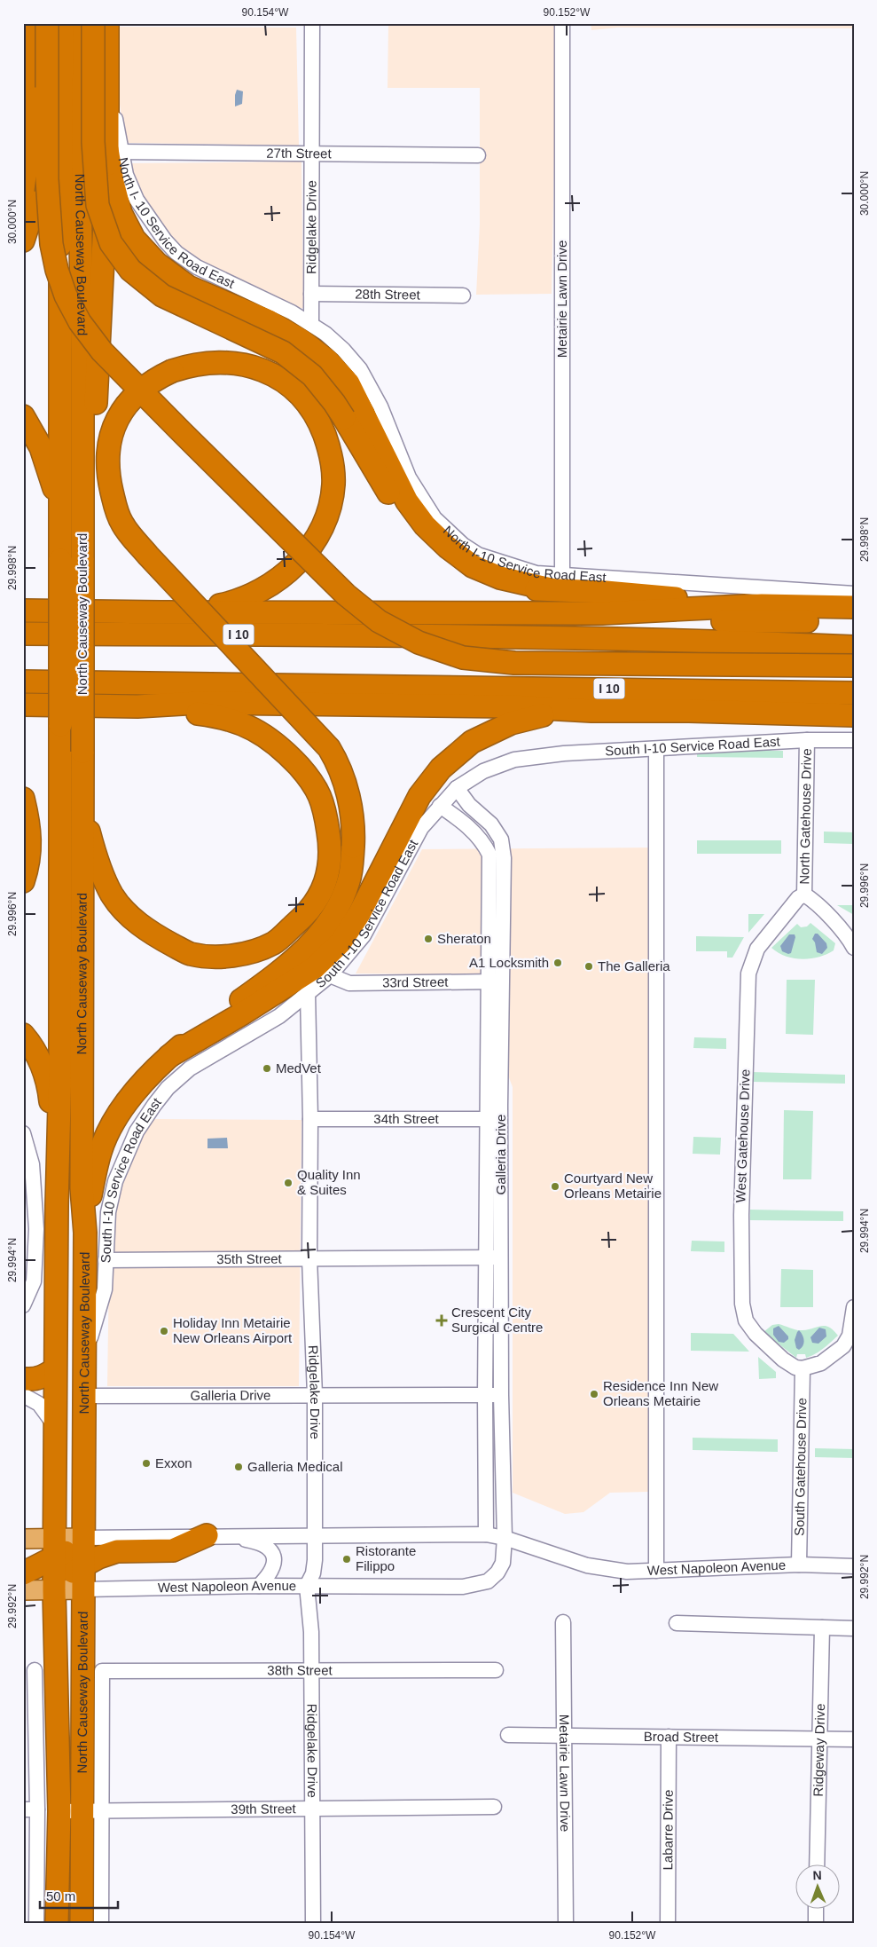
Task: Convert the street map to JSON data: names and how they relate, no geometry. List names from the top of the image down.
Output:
{
  "streets": {
    "highway": ["North Causeway Boulevard", "I 10"],
    "main road": ["West Napoleon Avenue"],
    "street": [
      "27th Street",
      "North I- 10 Service Road East",
      "Ridgelake Drive",
      "28th Street",
      "Metairie Lawn Drive",
      "North I-10 Service Road East",
      "South I-10 Service Road East",
      "North Gatehouse Drive",
      "33rd Street",
      "34th Street",
      "West Gatehouse Drive",
      "Galleria Drive",
      "35th Street",
      "South Gatehouse Drive",
      "38th Street",
      "Broad Street",
      "Ridgeway Drive",
      "39th Street",
      "Labarre Drive"
    ]
  },
  "crossings": [
    ["27th Street", "North I- 10 Service Road East"],
    ["27th Street", "Ridgelake Drive"],
    ["North I- 10 Service Road East", "Ridgelake Drive"],
    ["North I- 10 Service Road East", "North I-10 Service Road East"],
    ["Ridgelake Drive", "28th Street"],
    ["Ridgelake Drive", "North I-10 Service Road East"],
    ["Ridgelake Drive", "South I-10 Service Road East"],
    ["Ridgelake Drive", "34th Street"],
    ["Ridgelake Drive", "Galleria Drive"],
    ["Ridgelake Drive", "35th Street"],
    ["Ridgelake Drive", "West Napoleon Avenue"],
    ["Ridgelake Drive", "38th Street"],
    ["Ridgelake Drive", "39th Street"],
    ["North Causeway Boulevard", "South I-10 Service Road East"],
    ["North Causeway Boulevard", "Galleria Drive"],
    ["North Causeway Boulevard", "West Napoleon Avenue"],
    ["North Causeway Boulevard", "38th Street"],
    ["North Causeway Boulevard", "39th Street"],
    ["Metairie Lawn Drive", "North I-10 Service Road East"],
    ["Metairie Lawn Drive", "Broad Street"],
    ["South I-10 Service Road East", "North Gatehouse Drive"],
    ["South I-10 Service Road East", "33rd Street"],
    ["South I-10 Service Road East", "Galleria Drive"],
    ["South I-10 Service Road East", "35th Street"],
    ["North Gatehouse Drive", "West Gatehouse Drive"],
    ["33rd Street", "Galleria Drive"],
    ["34th Street", "Galleria Drive"],
    ["West Gatehouse Drive", "South Gatehouse Drive"],
    ["Galleria Drive", "35th Street"],
    ["Galleria Drive", "West Napoleon Avenue"],
    ["South Gatehouse Drive", "West Napoleon Avenue"],
    ["Broad Street", "Ridgeway Drive"],
    ["Broad Street", "Labarre Drive"]
  ],
  "places": {
    "other": [
      "Sheraton",
      "A1 Locksmith",
      "The Galleria",
      "MedVet",
      "Quality Inn & Suites",
      "Courtyard New Orleans Metairie",
      "Holiday Inn Metairie New Orleans Airport",
      "Residence Inn New Orleans Metairie",
      "Exxon",
      "Galleria Medical",
      "Ristorante Filippo"
    ],
    "health": ["Crescent City Surgical Centre"]
  },
  "scale_bar": "50 m",
  "north": "top",
  "coordinates": [
    "90.154°W",
    "90.152°W",
    "30.000°N",
    "29.998°N",
    "29.996°N",
    "29.994°N",
    "29.992°N"
  ]
}
